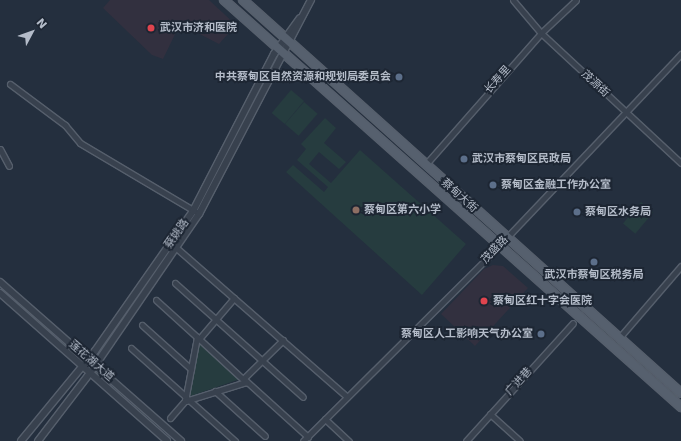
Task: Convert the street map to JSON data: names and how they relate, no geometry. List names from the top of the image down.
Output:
{
  "streets": {
    "main road": ["蔡甸大街"],
    "street": [
      "长寿里",
      "茂源街",
      "蔡姚路",
      "茂盛路",
      "莲花湖大道",
      "广进巷"
    ]
  },
  "crossings": [
    ["长寿里", "茂源街"],
    ["长寿里", "蔡甸大街"],
    ["茂源街", "茂盛路"],
    ["蔡甸大街", "蔡姚路"],
    ["蔡甸大街", "茂盛路"],
    ["蔡姚路", "莲花湖大道"]
  ],
  "places": [
    "武汉市济和医院",
    "中共蔡甸区自然资源和规划局委员会",
    "武汉市蔡甸区民政局",
    "蔡甸区金融工作办公室",
    "蔡甸区第六小学",
    "蔡甸区水务局",
    "武汉市蔡甸区税务局",
    "蔡甸区红十字会医院",
    "蔡甸区人工影响天气办公室"
  ],
  "north": "top right"
}
